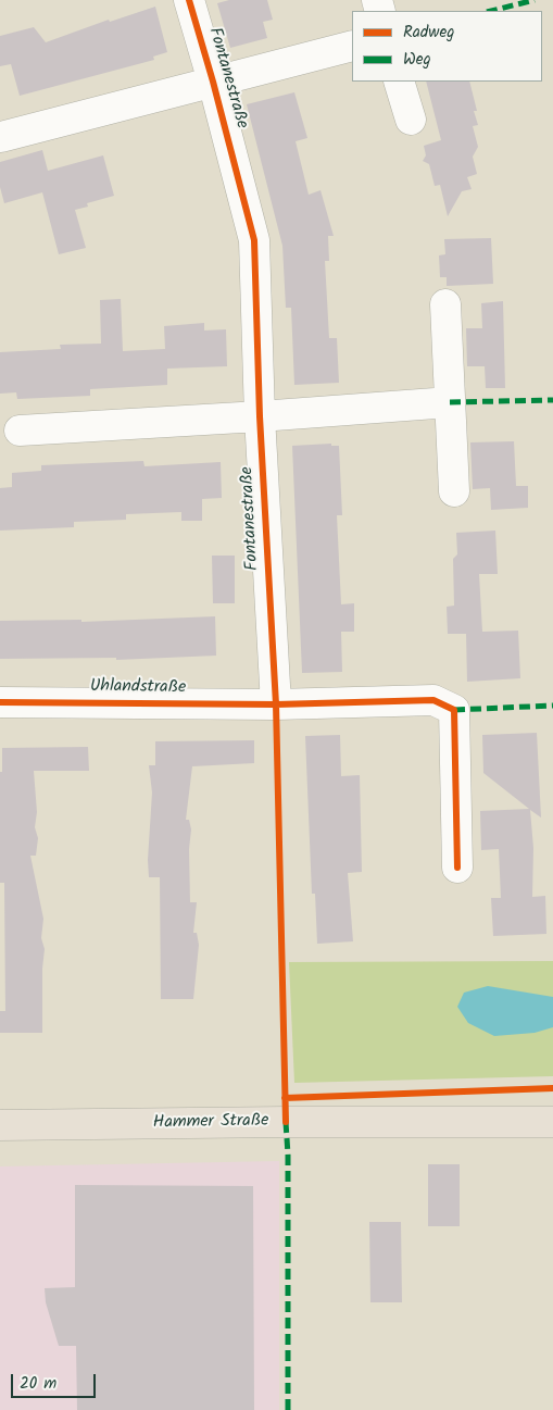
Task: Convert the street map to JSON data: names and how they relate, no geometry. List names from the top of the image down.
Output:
{
  "streets": {
    "main road": ["Hammer Straße"],
    "street": ["Fontanestraße", "Uhlandstraße"]
  },
  "crossings": [
    ["Fontanestraße", "Uhlandstraße"]
  ],
  "legend": ["Radweg", "Weg"],
  "scale_bar": "20 m"
}
